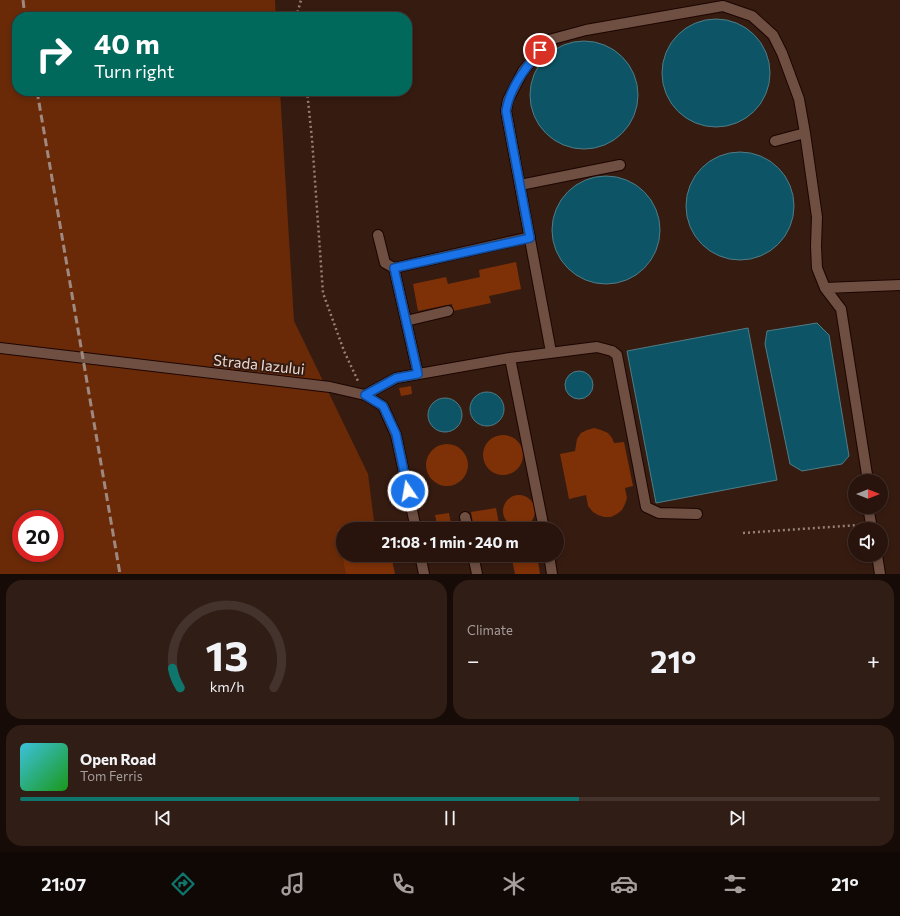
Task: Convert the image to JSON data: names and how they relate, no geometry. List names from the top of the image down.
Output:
{
  "streets": {
    "lane": ["Strada Iazului"]
  },
  "north": "right",
  "page": {
    "turn": ["40 m", "Turn right"],
    "limit": "20",
    "trip": "21:08 · 1 min · 240 m",
    "tile": "Climate",
    "heat": ["−", "21°", "+"],
    "song": ["Open Road", "Tom Ferris"],
    "tabs": ["21:07", "21°"],
    "gauge": ["13", "km/h"]
  }
}
